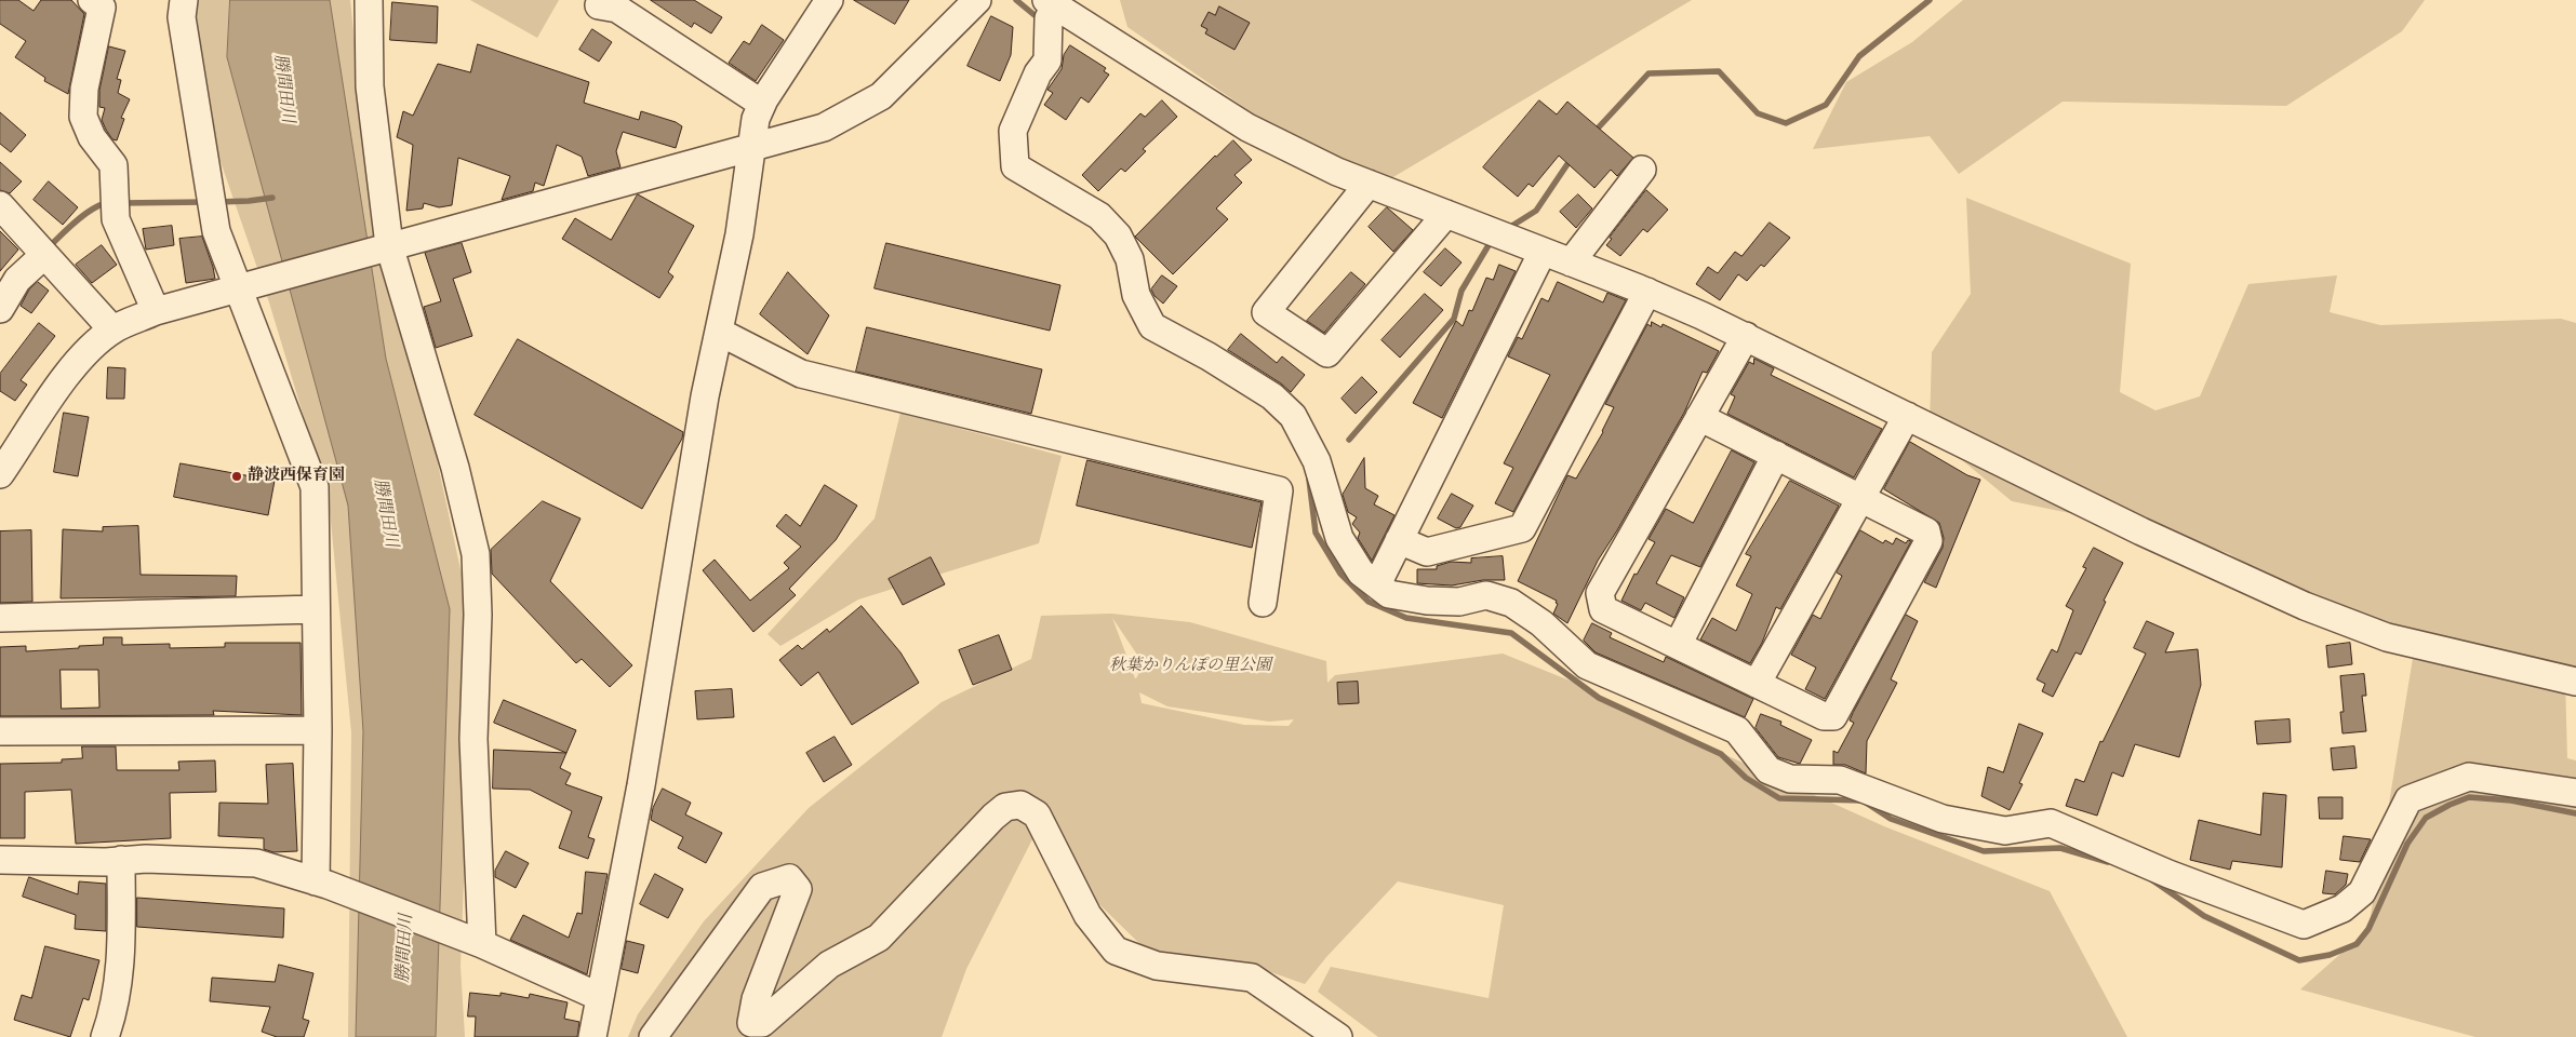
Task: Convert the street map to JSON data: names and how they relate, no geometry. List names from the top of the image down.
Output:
{
  "water": ["勝間田川"],
  "parks": ["秋葉かりんぽの里公園"],
  "places": ["静波西保育園"]
}
